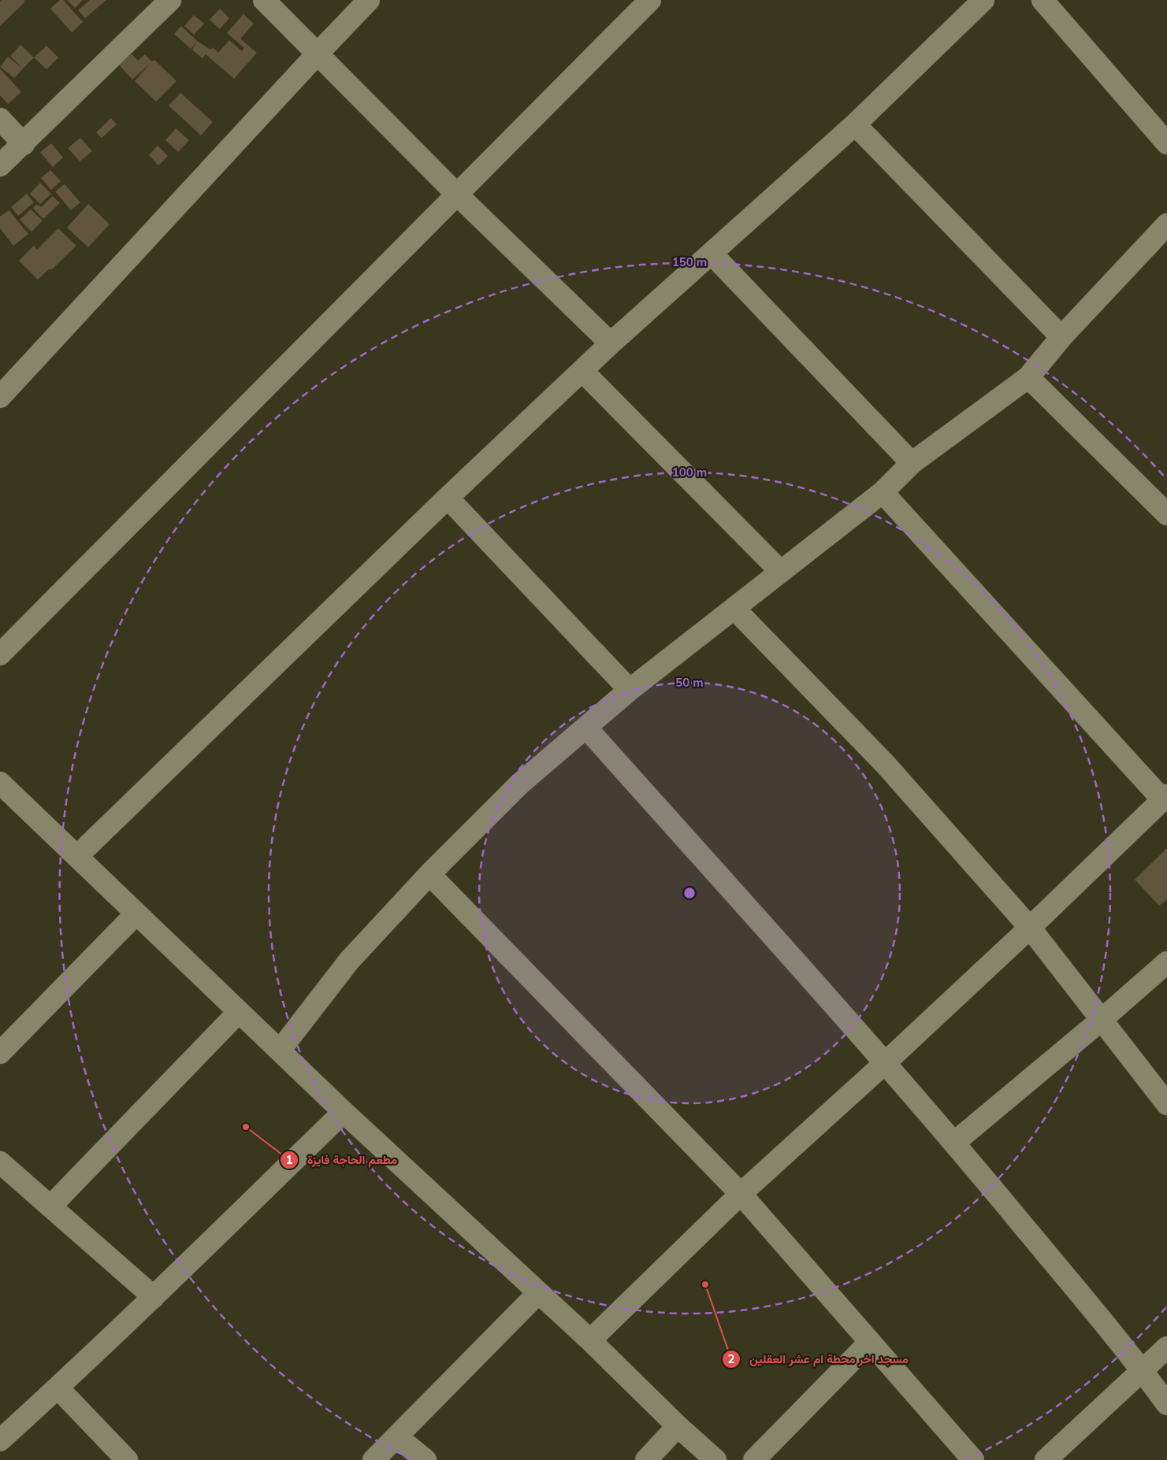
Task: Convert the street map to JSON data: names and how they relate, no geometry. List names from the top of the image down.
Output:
{
  "places": ["مطعم الحاجة فايزة", "مسجد اخر محطة ام عشر العقلين"],
  "rings": ["150 m", "100 m", "50 m"]
}
